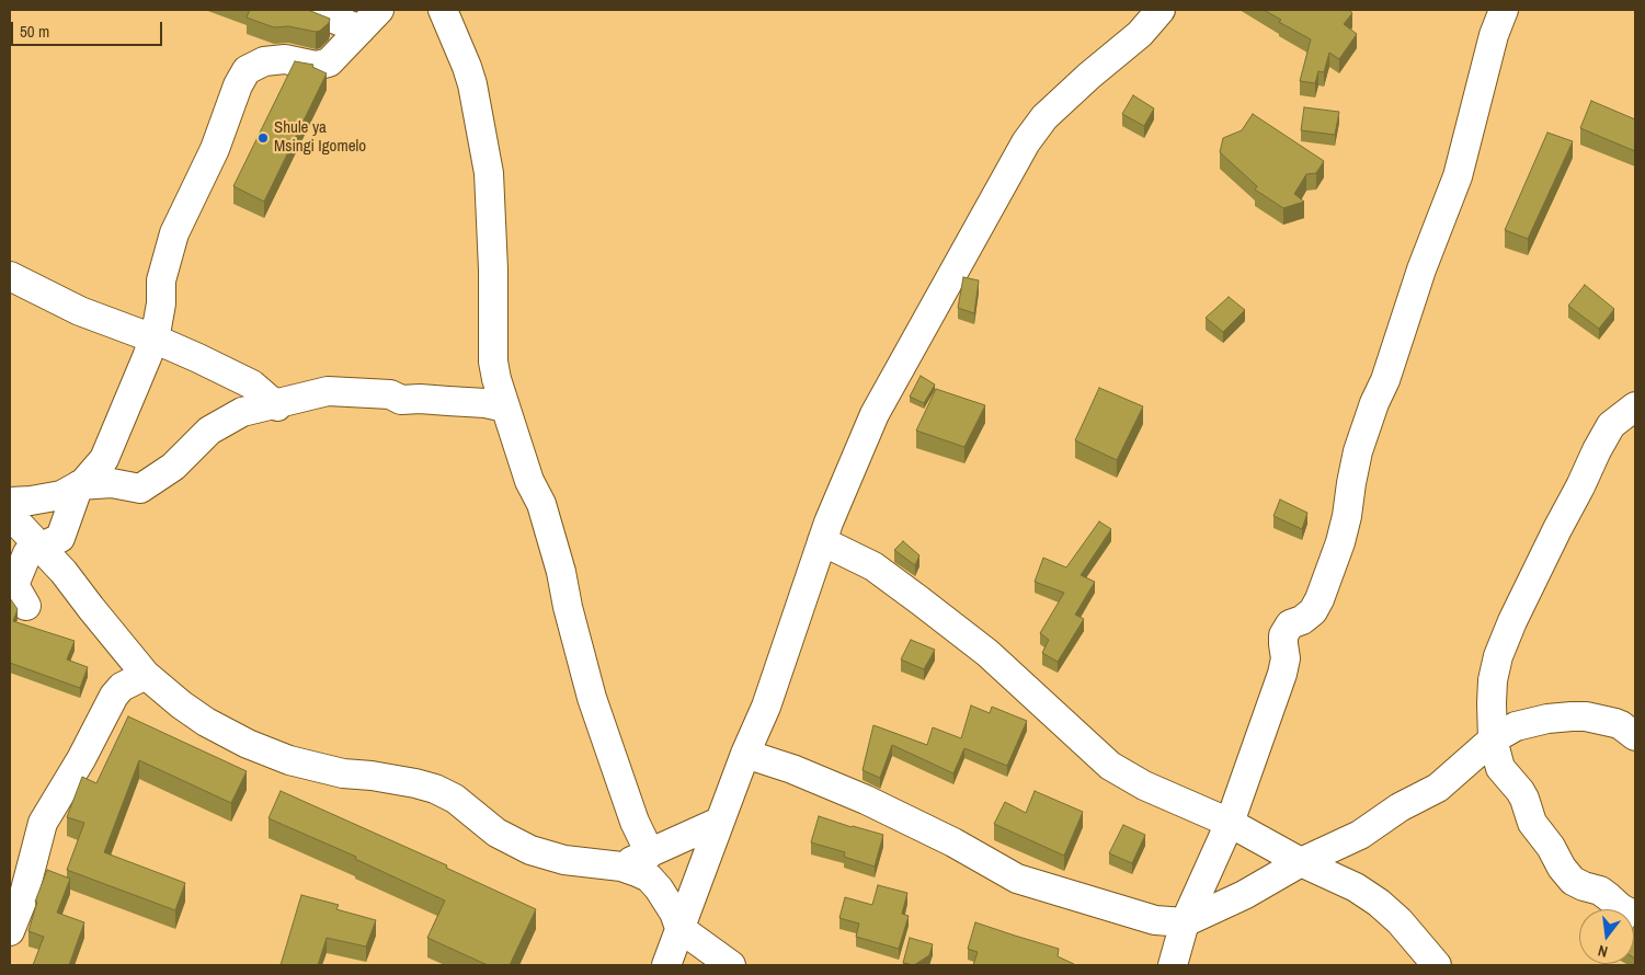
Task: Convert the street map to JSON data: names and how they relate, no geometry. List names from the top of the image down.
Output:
{
  "places": ["Shule ya Msingi Igomelo"],
  "scale_bar": "50 m",
  "north": "bottom"
}
